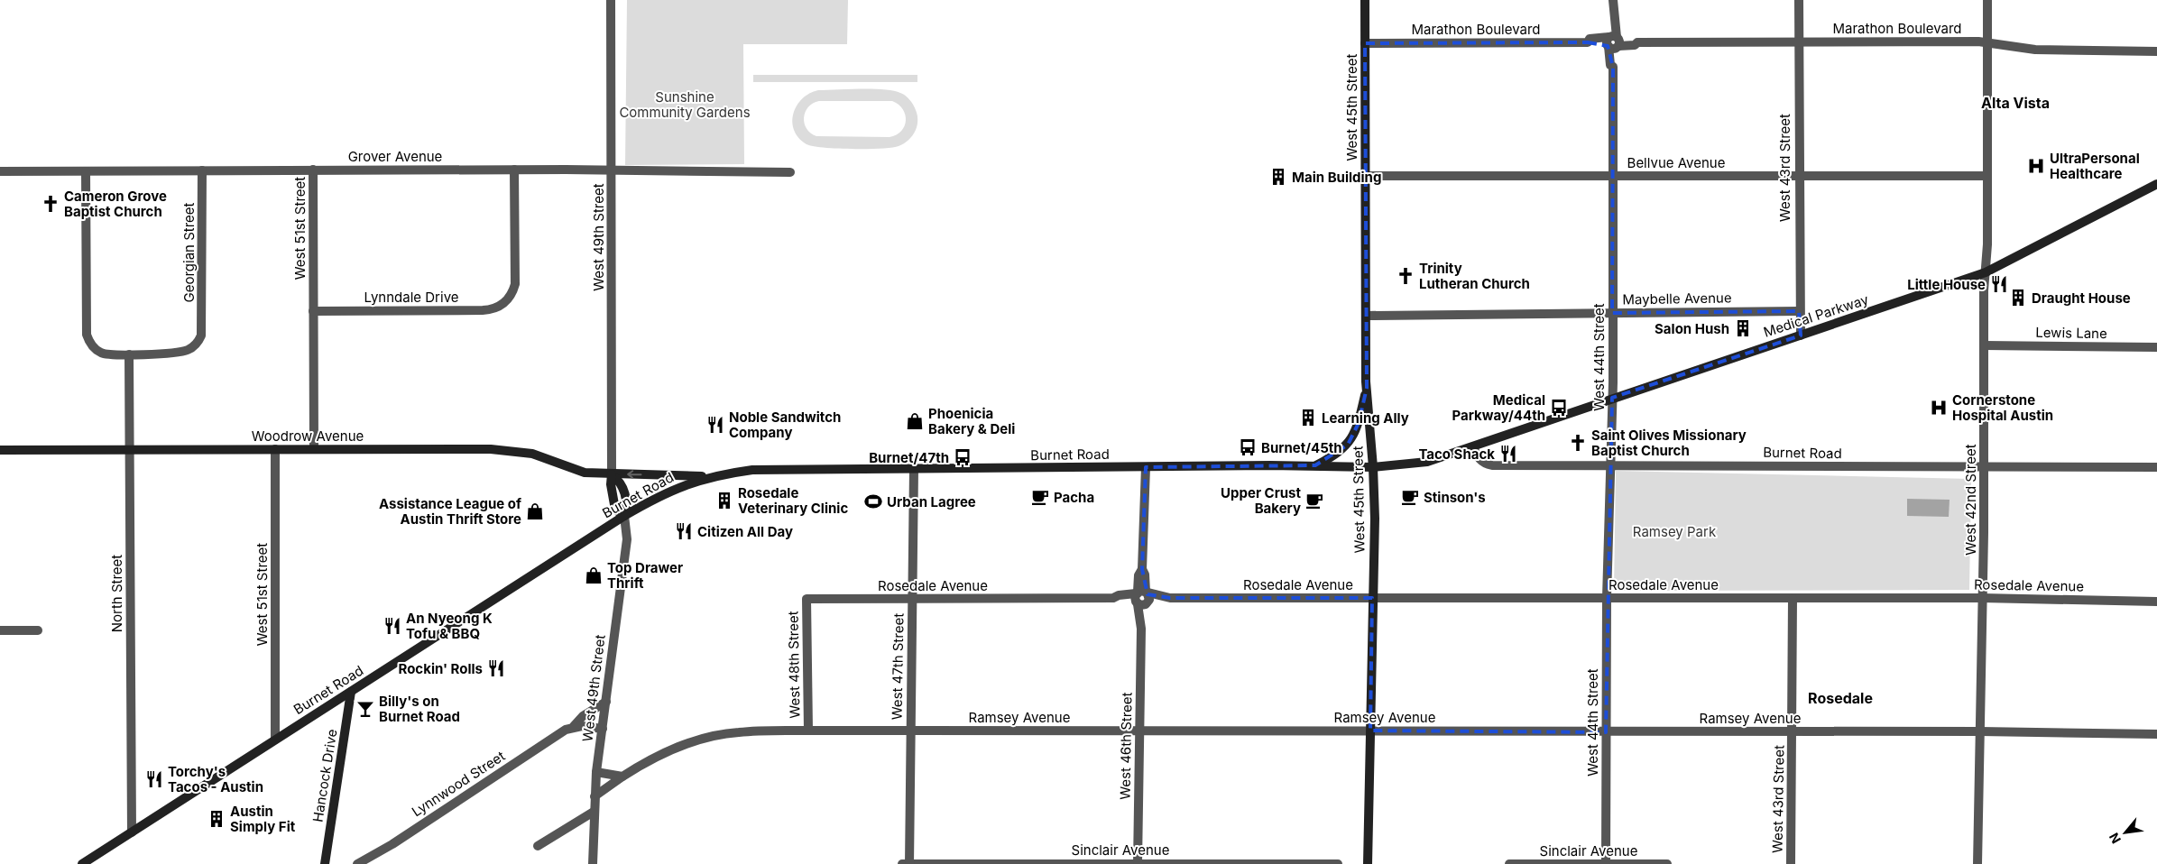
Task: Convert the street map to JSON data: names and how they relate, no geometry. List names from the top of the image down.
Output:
{
  "streets": {
    "main road": [
      "West 45th Street",
      "West 49th Street",
      "Medical Parkway",
      "Woodrow Avenue",
      "Burnet Road",
      "Hancock Drive"
    ],
    "street": [
      "Marathon Boulevard",
      "Grover Avenue",
      "Bellvue Avenue",
      "West 43rd Street",
      "West 51st Street",
      "Georgian Street",
      "Lynndale Drive",
      "Maybelle Avenue",
      "Lewis Lane",
      "West 44th Street",
      "West 42nd Street",
      "Rosedale Avenue",
      "North Street",
      "West 48th Street",
      "West 47th Street",
      "Ramsey Avenue",
      "West 46th Street",
      "Lynnwood Street",
      "Sinclair Avenue"
    ]
  },
  "crossings": [
    ["Marathon Boulevard", "West 45th Street"],
    ["Marathon Boulevard", "West 43rd Street"],
    ["Marathon Boulevard", "West 44th Street"],
    ["Marathon Boulevard", "West 42nd Street"],
    ["West 45th Street", "Bellvue Avenue"],
    ["West 45th Street", "Maybelle Avenue"],
    ["West 45th Street", "Burnet Road"],
    ["West 45th Street", "Rosedale Avenue"],
    ["West 45th Street", "Ramsey Avenue"],
    ["Grover Avenue", "West 51st Street"],
    ["Grover Avenue", "West 49th Street"],
    ["Grover Avenue", "Georgian Street"],
    ["Grover Avenue", "Lynndale Drive"],
    ["Bellvue Avenue", "West 43rd Street"],
    ["Bellvue Avenue", "West 44th Street"],
    ["Bellvue Avenue", "West 42nd Street"],
    ["West 43rd Street", "Maybelle Avenue"],
    ["West 43rd Street", "Medical Parkway"],
    ["West 43rd Street", "Rosedale Avenue"],
    ["West 43rd Street", "Ramsey Avenue"],
    ["West 51st Street", "Lynndale Drive"],
    ["West 51st Street", "Woodrow Avenue"],
    ["West 51st Street", "Burnet Road"],
    ["West 49th Street", "Woodrow Avenue"],
    ["West 49th Street", "Burnet Road"],
    ["West 49th Street", "Ramsey Avenue"],
    ["West 49th Street", "Lynnwood Street"],
    ["Georgian Street", "North Street"],
    ["Maybelle Avenue", "West 44th Street"],
    ["Medical Parkway", "West 44th Street"],
    ["Medical Parkway", "Burnet Road"],
    ["Medical Parkway", "West 42nd Street"],
    ["Lewis Lane", "West 42nd Street"],
    ["West 44th Street", "Burnet Road"],
    ["West 44th Street", "Rosedale Avenue"],
    ["West 44th Street", "Ramsey Avenue"],
    ["West 44th Street", "Sinclair Avenue"],
    ["Woodrow Avenue", "Burnet Road"],
    ["Woodrow Avenue", "North Street"],
    ["Burnet Road", "West 42nd Street"],
    ["Burnet Road", "North Street"],
    ["Burnet Road", "West 47th Street"],
    ["Burnet Road", "West 46th Street"],
    ["Burnet Road", "Hancock Drive"],
    ["West 42nd Street", "Rosedale Avenue"],
    ["West 42nd Street", "Ramsey Avenue"],
    ["Rosedale Avenue", "West 48th Street"],
    ["Rosedale Avenue", "West 47th Street"],
    ["Rosedale Avenue", "West 46th Street"],
    ["West 48th Street", "Ramsey Avenue"],
    ["West 47th Street", "Ramsey Avenue"],
    ["West 47th Street", "Sinclair Avenue"],
    ["Ramsey Avenue", "West 46th Street"],
    ["West 46th Street", "Sinclair Avenue"]
  ],
  "districts": ["Alta Vista", "Rosedale"],
  "parks": ["Sunshine Community Gardens", "Ramsey Park"],
  "places": {
    "hospital": ["UltraPersonal Healthcare", "Cornerstone Hospital Austin"],
    "building": [
      "Main Building",
      "Draught House",
      "Salon Hush",
      "Learning Ally",
      "Rosedale Veterinary Clinic",
      "Austin Simply Fit"
    ],
    "church": ["Cameron Grove Baptist Church", "Trinity Lutheran Church", "Saint Olives Missionary Baptist Church"],
    "restaurant": [
      "Little House",
      "Noble Sandwitch Company",
      "Taco Shack",
      "Citizen All Day",
      "An Nyeong K Tofu & BBQ",
      "Rockin' Rolls",
      "Torchy's Tacos - Austin"
    ],
    "bus stop": ["Medical Parkway/44th", "Burnet/45th", "Burnet/47th"],
    "shop": ["Phoenicia Bakery & Deli", "Assistance League of Austin Thrift Store", "Top Drawer Thrift"],
    "cafe": ["Pacha", "Stinson's", "Upper Crust Bakery"],
    "sports": ["Urban Lagree"],
    "bar": ["Billy's on Burnet Road"]
  },
  "north": "bottom left"
}
